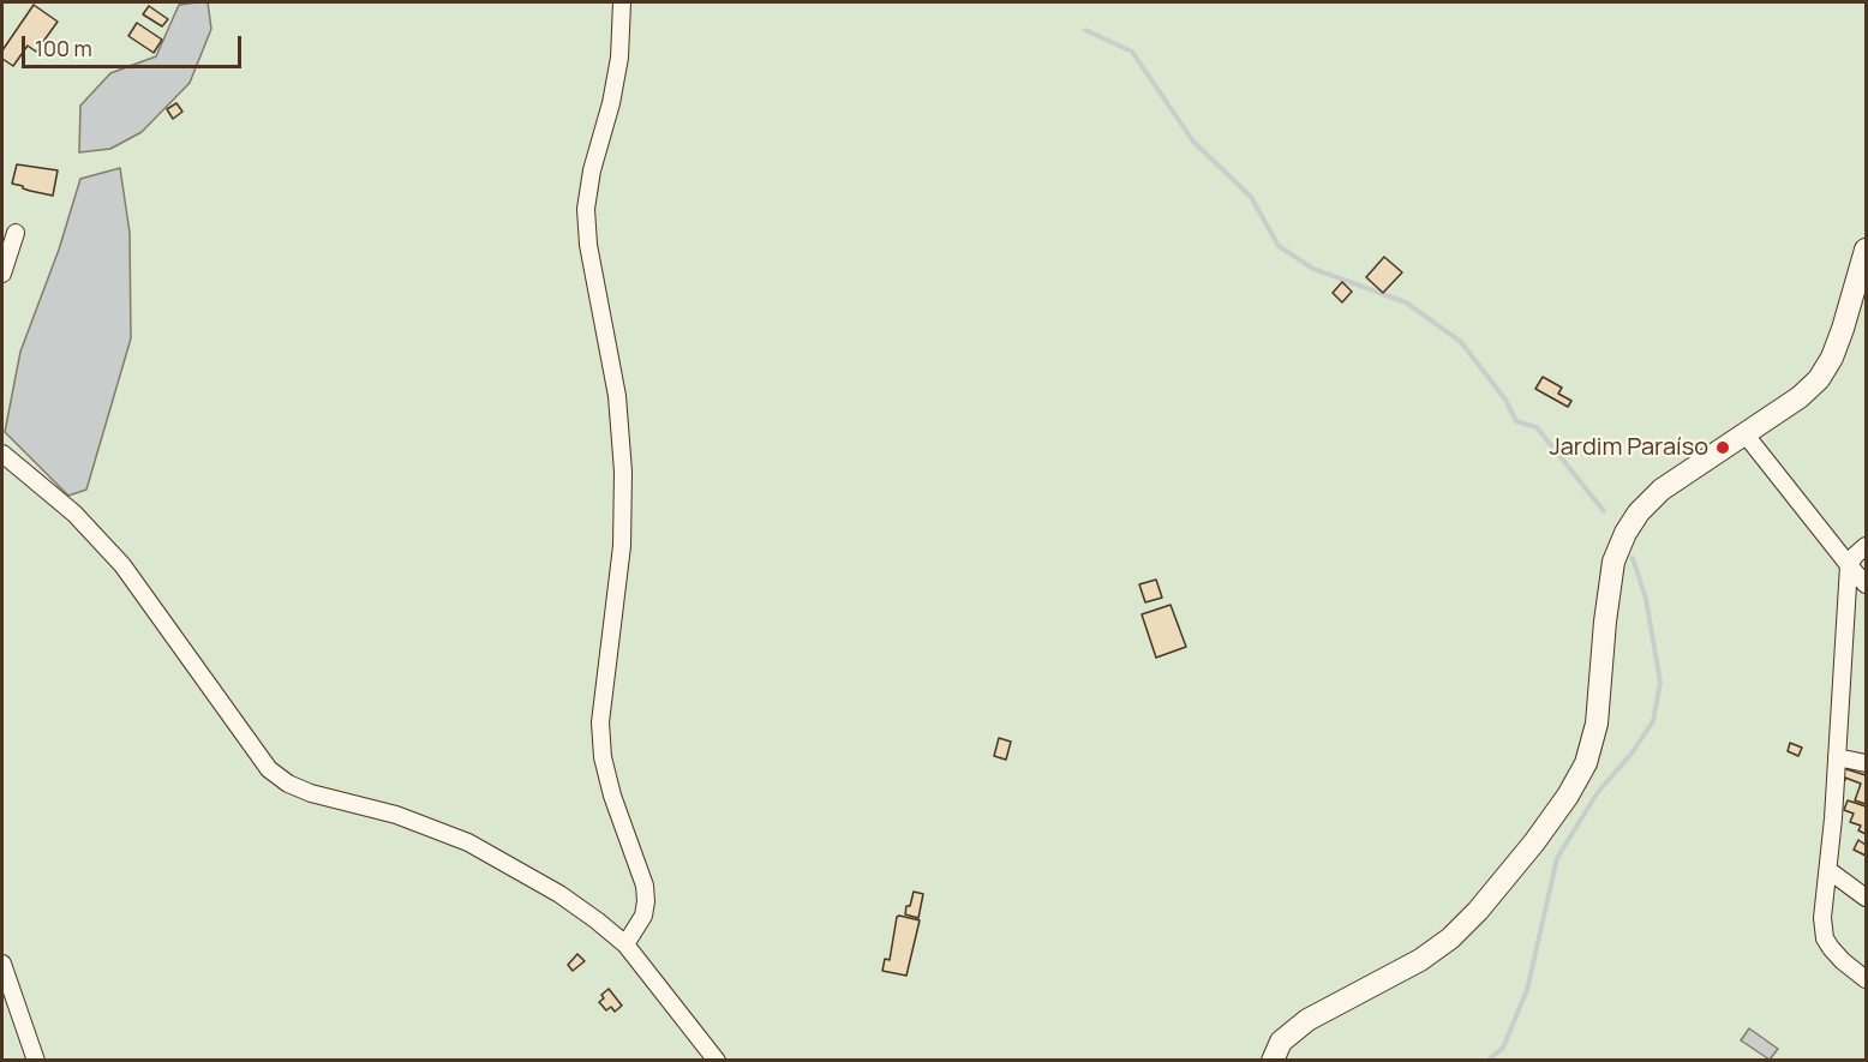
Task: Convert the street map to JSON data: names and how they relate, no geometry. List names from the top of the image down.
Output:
{
  "places": ["Jardim Paraíso"],
  "scale_bar": "100 m"
}
